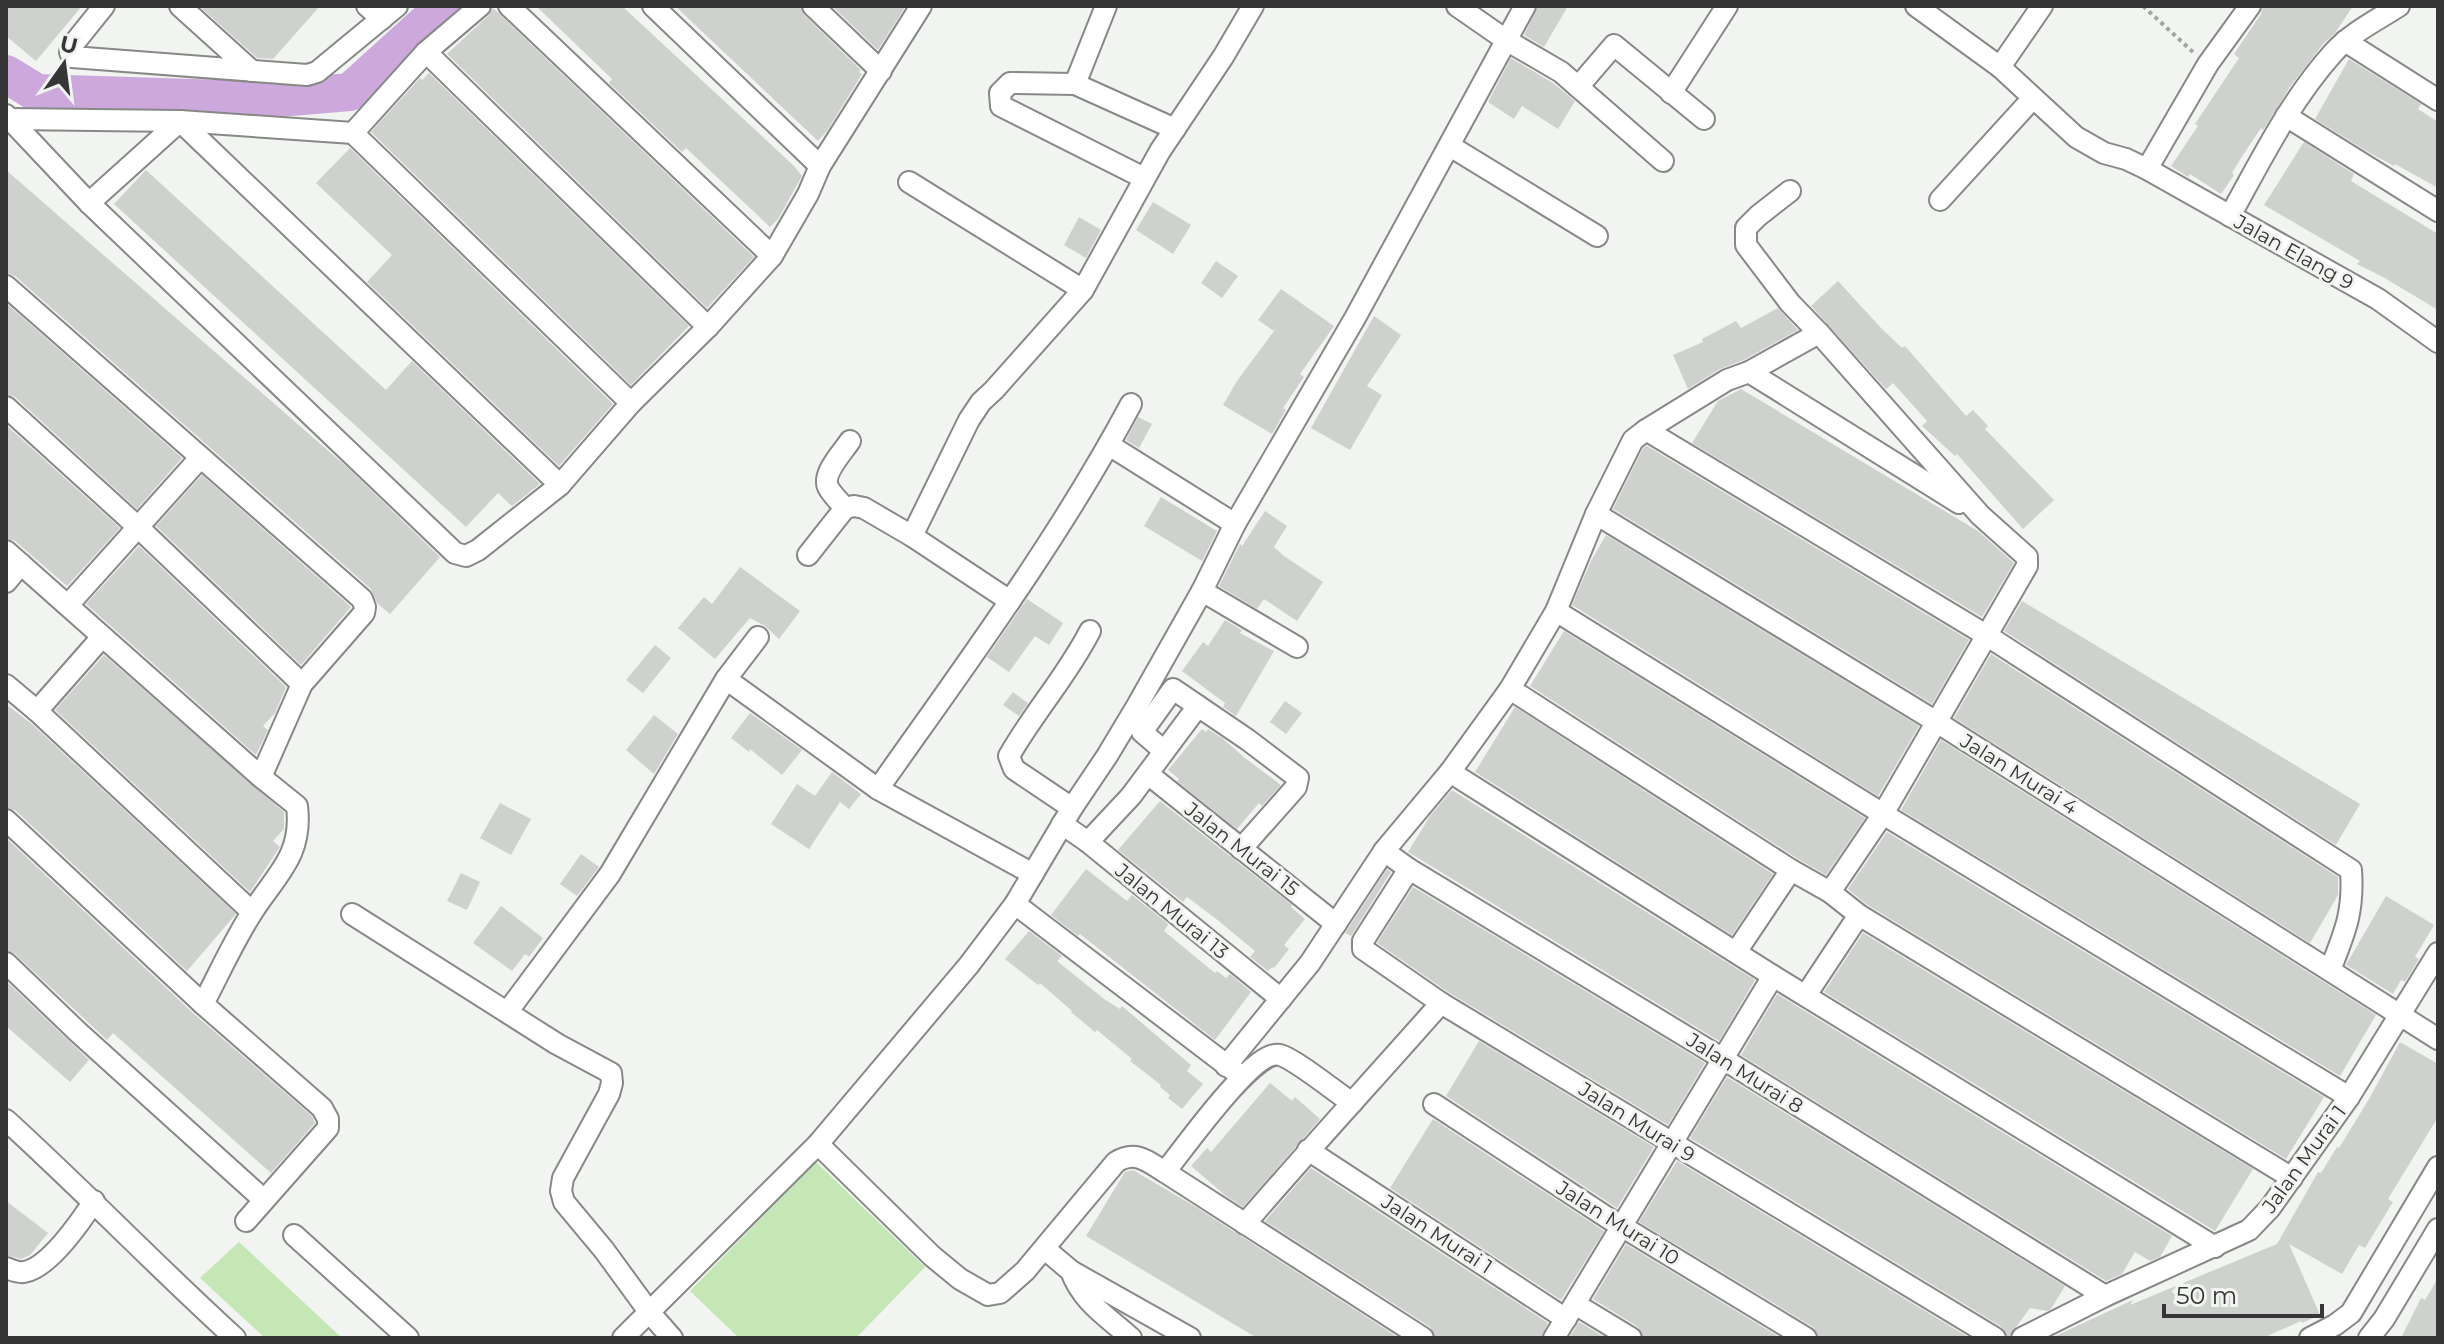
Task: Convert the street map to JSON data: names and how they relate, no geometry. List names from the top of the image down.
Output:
{
  "streets": {
    "street": [
      "Jalan Elang 9",
      "Jalan Murai 4",
      "Jalan Murai 15",
      "Jalan Murai 13",
      "Jalan Murai 8",
      "Jalan Murai 9",
      "Jalan Murai 1",
      "Jalan Murai 10"
    ]
  },
  "crossings": [
    ["Jalan Murai 4", "Jalan Murai 1"],
    ["Jalan Murai 8", "Jalan Murai 9"],
    ["Jalan Murai 8", "Jalan Murai 1"]
  ],
  "scale_bar": "50 m",
  "north": "top"
}
